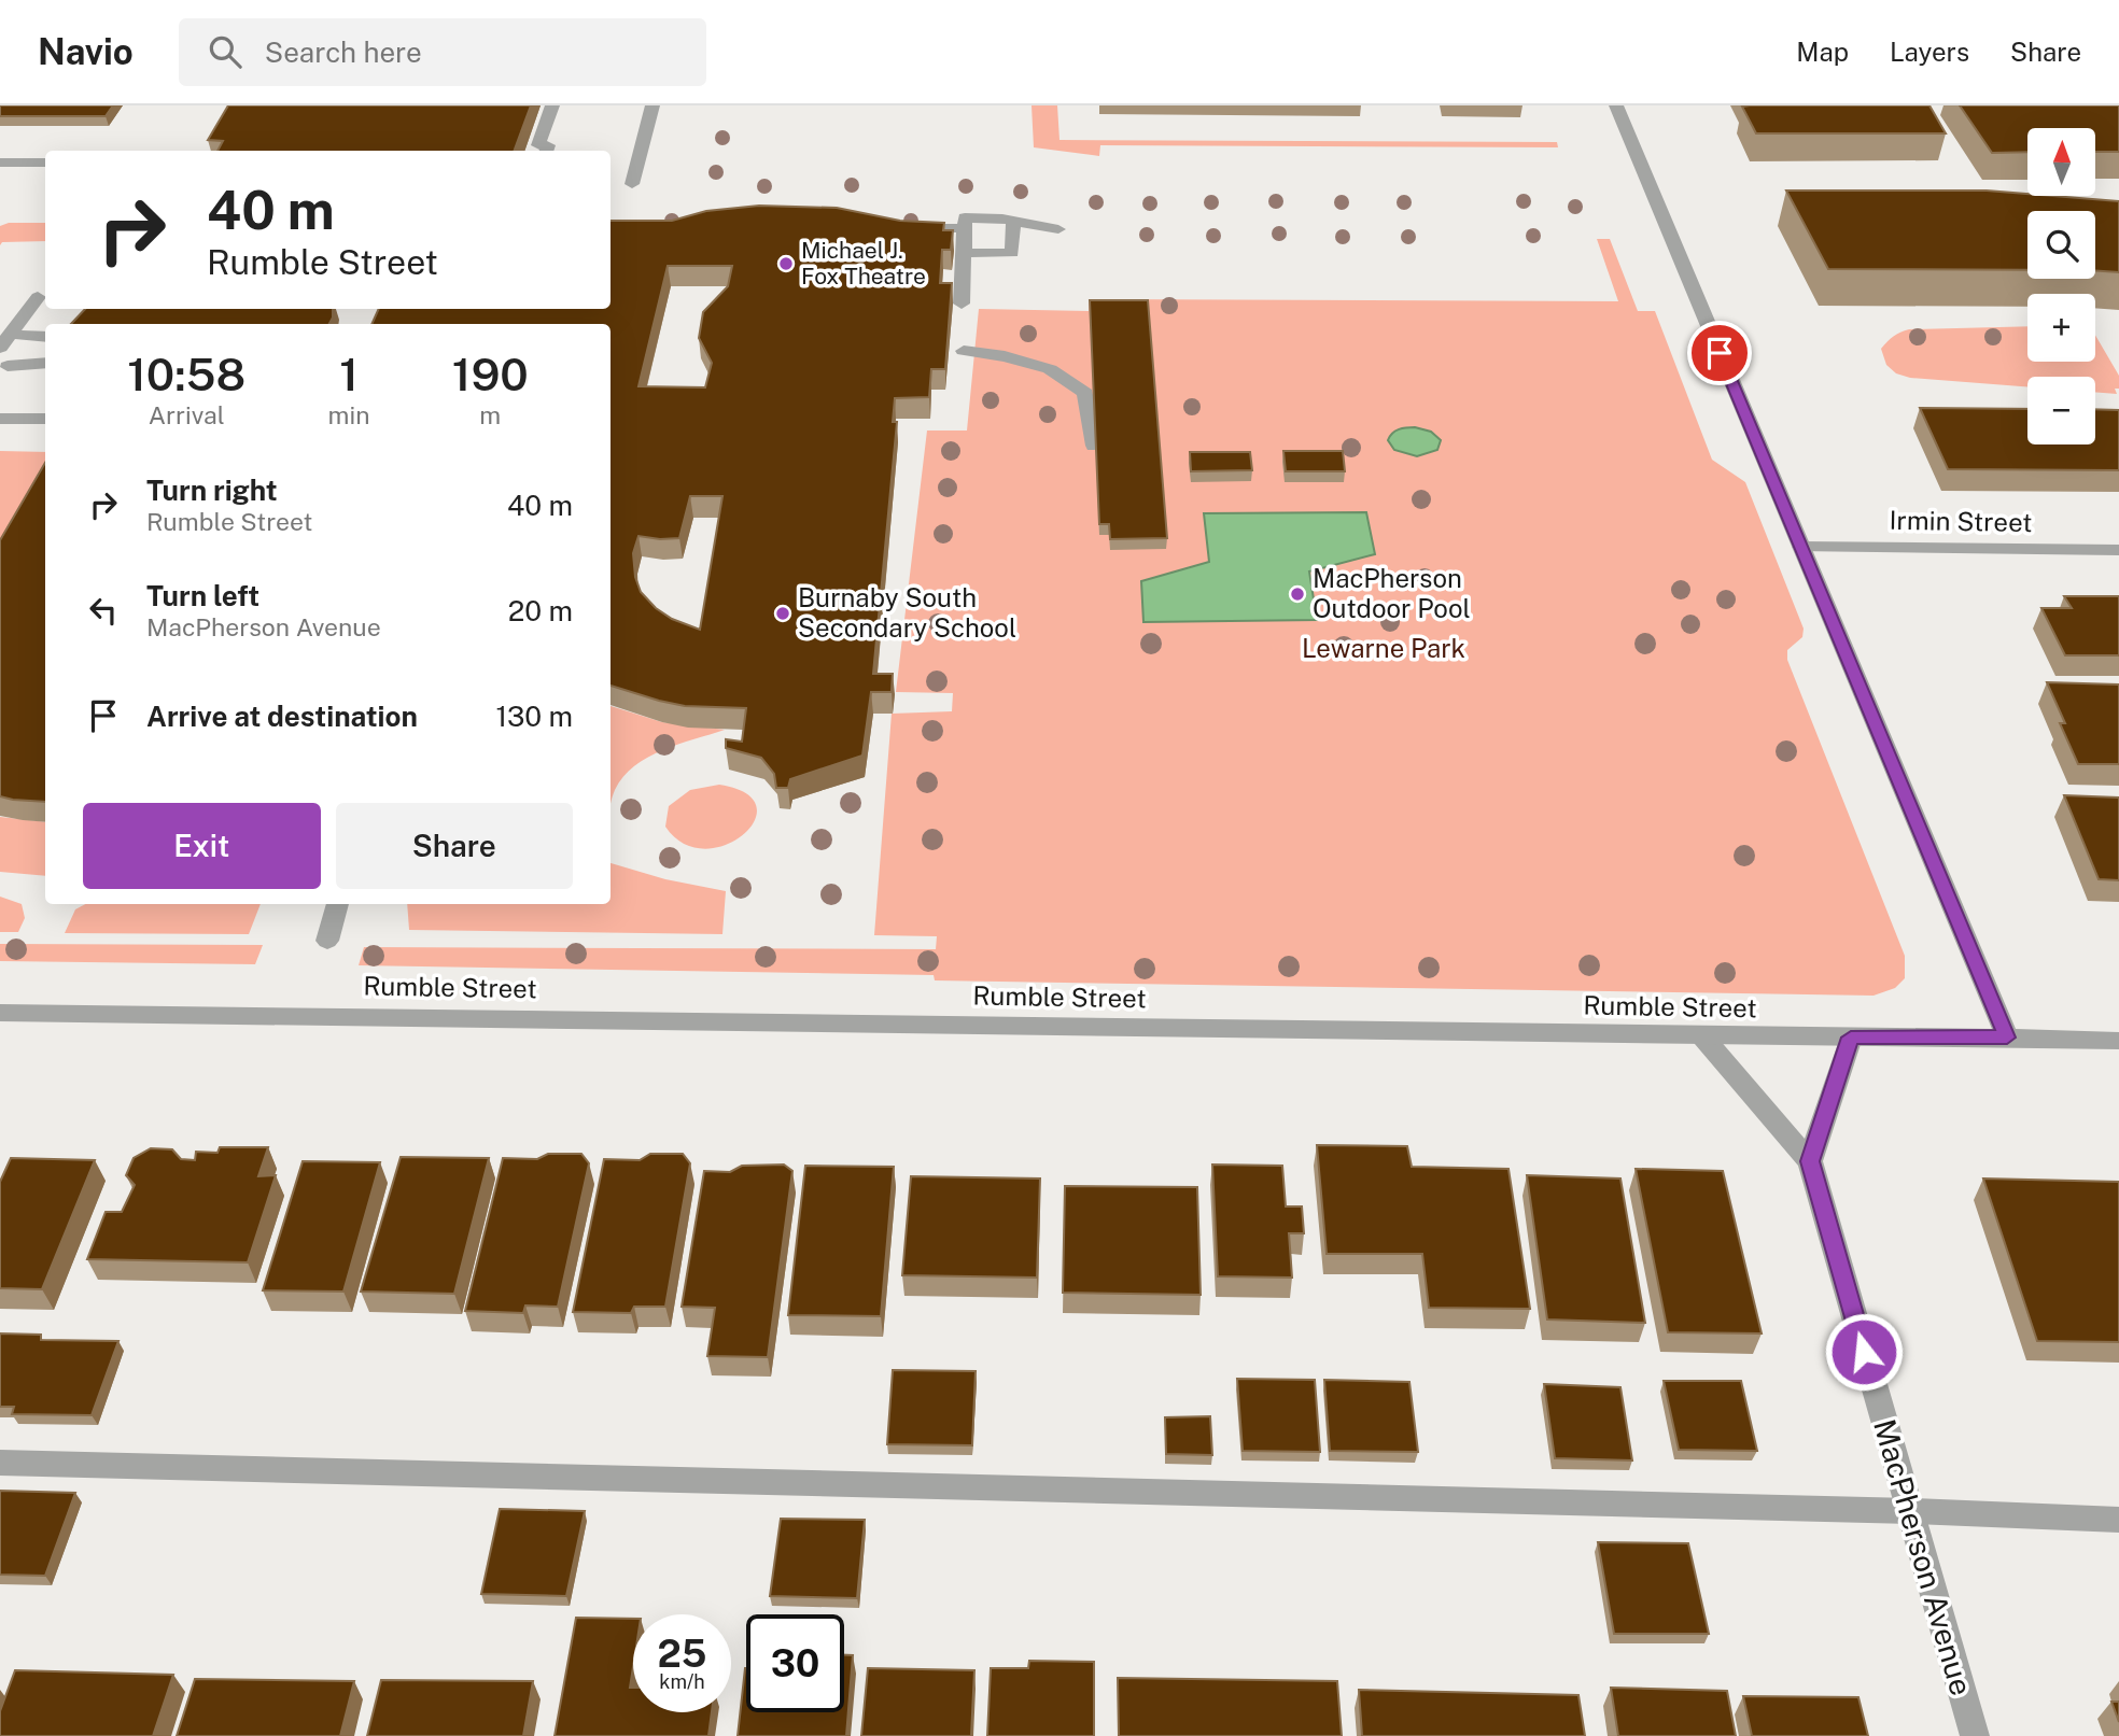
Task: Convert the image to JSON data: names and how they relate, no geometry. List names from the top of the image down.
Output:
{
  "streets": {
    "street": ["Irmin Street", "Rumble Street", "MacPherson Avenue"]
  },
  "crossings": [
    ["Rumble Street", "MacPherson Avenue"]
  ],
  "parks": ["Lewarne Park"],
  "places": ["Michael J. Fox Theatre", "MacPherson Outdoor Pool", "Burnaby South Secondary School"],
  "north": "top",
  "page": {
    "header": "Navio",
    "search": "Search here",
    "nav": ["Map", "Layers", "Share"],
    "map_buttons": ["+", "−"],
    "turn": ["40 m", "Rumble Street"],
    "eta": [
      "10:58",
      "Arrival",
      "1",
      "min",
      "190",
      "m"
    ],
    "list": [
      {
        "name": "Turn right",
        "note": "Rumble Street",
        "value": "40 m"
      },
      {
        "name": "Turn left",
        "note": "MacPherson Avenue",
        "value": "20 m"
      },
      {
        "name": "Arrive at destination",
        "value": "130 m"
      }
    ],
    "buttons": ["Exit", "Share"],
    "speed": "25 km/h",
    "limit": "30"
  }
}
